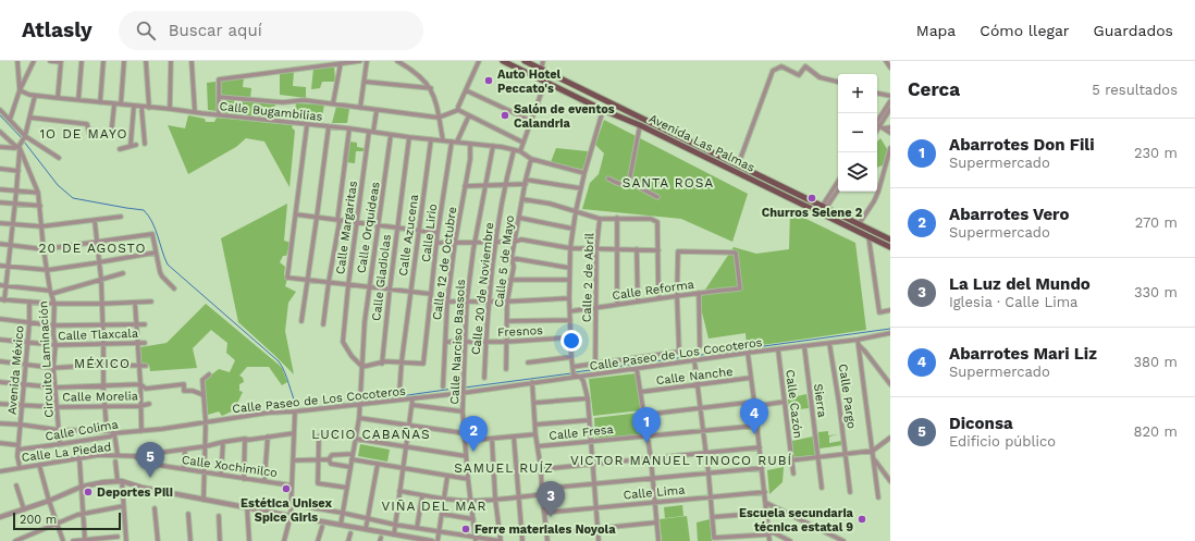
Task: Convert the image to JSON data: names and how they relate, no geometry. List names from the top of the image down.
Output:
{
  "streets": {
    "main road": ["Avenida Las Palmas"],
    "street": [
      "Calle Bugambilias",
      "Calle Margaritas",
      "Calle Orquídeas",
      "Calle Lirio",
      "Calle Azucena",
      "Calle 5 de Mayo",
      "Calle 12 de Octubre",
      "Calle Gladiolas",
      "Calle 2 de Abril",
      "Calle 20 de Noviembre",
      "Calle Reforma",
      "Fresnos",
      "Calle Tlaxcala",
      "Calle Narciso Bassols",
      "Calle Paseo de Los Cocoteros",
      "Circuito Laminación",
      "Avenida México",
      "Calle Nanche",
      "Calle Morelia",
      "Calle Pargo",
      "Sierra",
      "Calle Cazón",
      "Calle Colima",
      "Calle Fresa",
      "Calle La Piedad",
      "Calle Xochimilco",
      "Calle Lima"
    ]
  },
  "crossings": [
    ["Calle Bugambilias", "Calle Margaritas"],
    ["Calle Bugambilias", "Calle Orquídeas"],
    ["Calle Bugambilias", "Calle Lirio"],
    ["Calle Bugambilias", "Calle Azucena"],
    ["Calle Bugambilias", "Calle 12 de Octubre"],
    ["Calle Bugambilias", "Calle Gladiolas"],
    ["Calle Bugambilias", "Calle 20 de Noviembre"],
    ["Calle Bugambilias", "Calle Narciso Bassols"],
    ["Calle Margaritas", "Calle Orquídeas"],
    ["Calle Lirio", "Calle Azucena"],
    ["Calle 5 de Mayo", "Fresnos"],
    ["Calle 12 de Octubre", "Fresnos"],
    ["Calle 2 de Abril", "Calle Reforma"],
    ["Calle 20 de Noviembre", "Fresnos"],
    ["Fresnos", "Calle Narciso Bassols"],
    ["Calle Tlaxcala", "Circuito Laminación"],
    ["Calle Tlaxcala", "Avenida México"],
    ["Calle Narciso Bassols", "Calle Paseo de Los Cocoteros"],
    ["Calle Paseo de Los Cocoteros", "Calle Pargo"],
    ["Calle Paseo de Los Cocoteros", "Sierra"],
    ["Calle Paseo de Los Cocoteros", "Calle Cazón"],
    ["Calle Paseo de Los Cocoteros", "Calle Colima"],
    ["Circuito Laminación", "Calle Morelia"],
    ["Circuito Laminación", "Calle Colima"],
    ["Avenida México", "Calle Morelia"],
    ["Avenida México", "Calle Colima"],
    ["Avenida México", "Calle La Piedad"],
    ["Calle La Piedad", "Calle Xochimilco"]
  ],
  "districts": [
    "1O DE MAYO",
    "SANTA ROSA",
    "20 DE AGOSTO",
    "MÉXICO",
    "LUCIO CABAÑAS",
    "VICTOR MANUEL TINOCO RUBÍ",
    "SAMUEL RUÍZ",
    "VIÑA DEL MAR"
  ],
  "places": [
    "Auto Hotel Peccato's",
    "Salón de eventos Calandria",
    "Churros Selene 2",
    "Estética Unisex Spice Girls",
    "Deportes Pili",
    "Escuela secundaria técnica estatal 9",
    "Ferre materiales Noyola"
  ],
  "scale_bar": "200 m",
  "page": {
    "header": "Atlasly",
    "search": "Buscar aquí",
    "nav": ["Mapa", "Cómo llegar", "Guardados"],
    "heading": ["Cerca", "5 resultados"],
    "map_buttons": ["+", "−"],
    "list": [
      {
        "mark": "1",
        "name": "Abarrotes Don Fili",
        "note": "Supermercado",
        "value": "230 m"
      },
      {
        "mark": "2",
        "name": "Abarrotes Vero",
        "note": "Supermercado",
        "value": "270 m"
      },
      {
        "mark": "3",
        "name": "La Luz del Mundo",
        "note": "Iglesia · Calle Lima",
        "value": "330 m"
      },
      {
        "mark": "4",
        "name": "Abarrotes Mari Liz",
        "note": "Supermercado",
        "value": "380 m"
      },
      {
        "mark": "5",
        "name": "Diconsa",
        "note": "Edificio público",
        "value": "820 m"
      }
    ],
    "pins": [
      "4",
      "1",
      "2",
      "5",
      "3"
    ],
    "scale": "200 m"
  }
}
